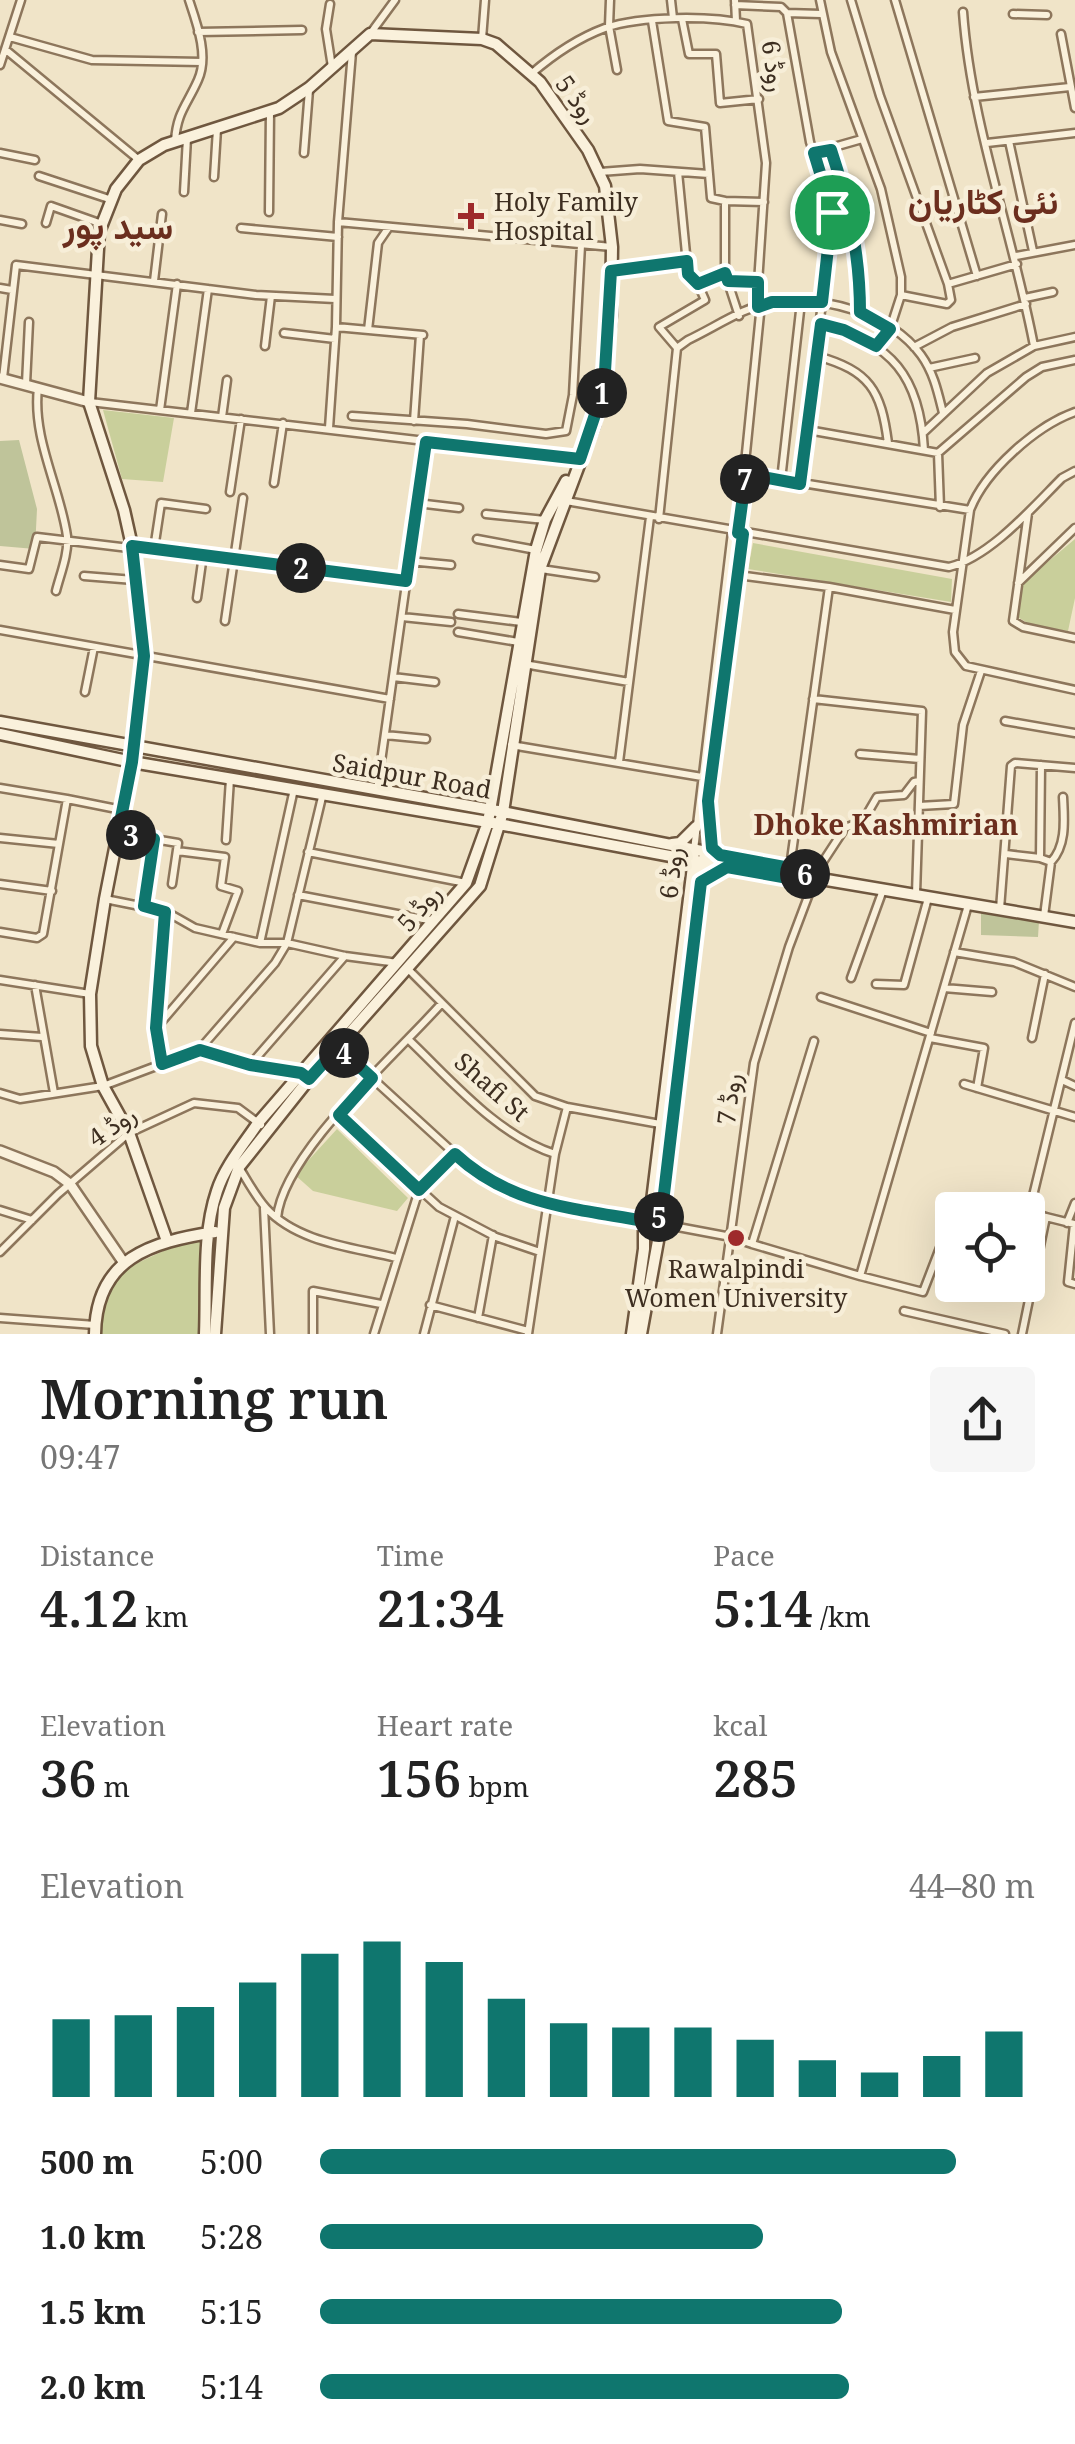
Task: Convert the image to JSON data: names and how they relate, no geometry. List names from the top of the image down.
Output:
{
  "streets": {
    "main road": ["روڈ 6", "روڈ 5", "Saidpur Road"],
    "street": ["Shafi St", "روڈ 7", "روڈ 4"]
  },
  "crossings": [
    ["روڈ 6", "Saidpur Road"],
    ["روڈ 5", "Saidpur Road"],
    ["روڈ 5", "روڈ 4"],
    ["Saidpur Road", "روڈ 7"]
  ],
  "districts": ["نئی کٹاریان", "سید پور", "Dhoke Kashmirian"],
  "places": {
    "health": ["Holy Family Hospital"],
    "other": ["Rawalpindi Women University"]
  },
  "page": {
    "pins": [
      "1",
      "7",
      "2",
      "3",
      "6",
      "4",
      "5"
    ],
    "heading": ["Morning run", "09:47"],
    "stats": [
      ["Distance", "4.12 km"],
      ["Time", "21:34"],
      ["Pace", "5:14 /km"],
      ["Elevation", "36 m"],
      ["Heart rate", "156 bpm"],
      ["kcal", "285"]
    ],
    "chart": ["Elevation", "44–80 m"],
    "list": [
      {
        "name": "500 m",
        "note": "5:00"
      },
      {
        "name": "1.0 km",
        "note": "5:28"
      },
      {
        "name": "1.5 km",
        "note": "5:15"
      },
      {
        "name": "2.0 km",
        "note": "5:14"
      }
    ]
  }
}
